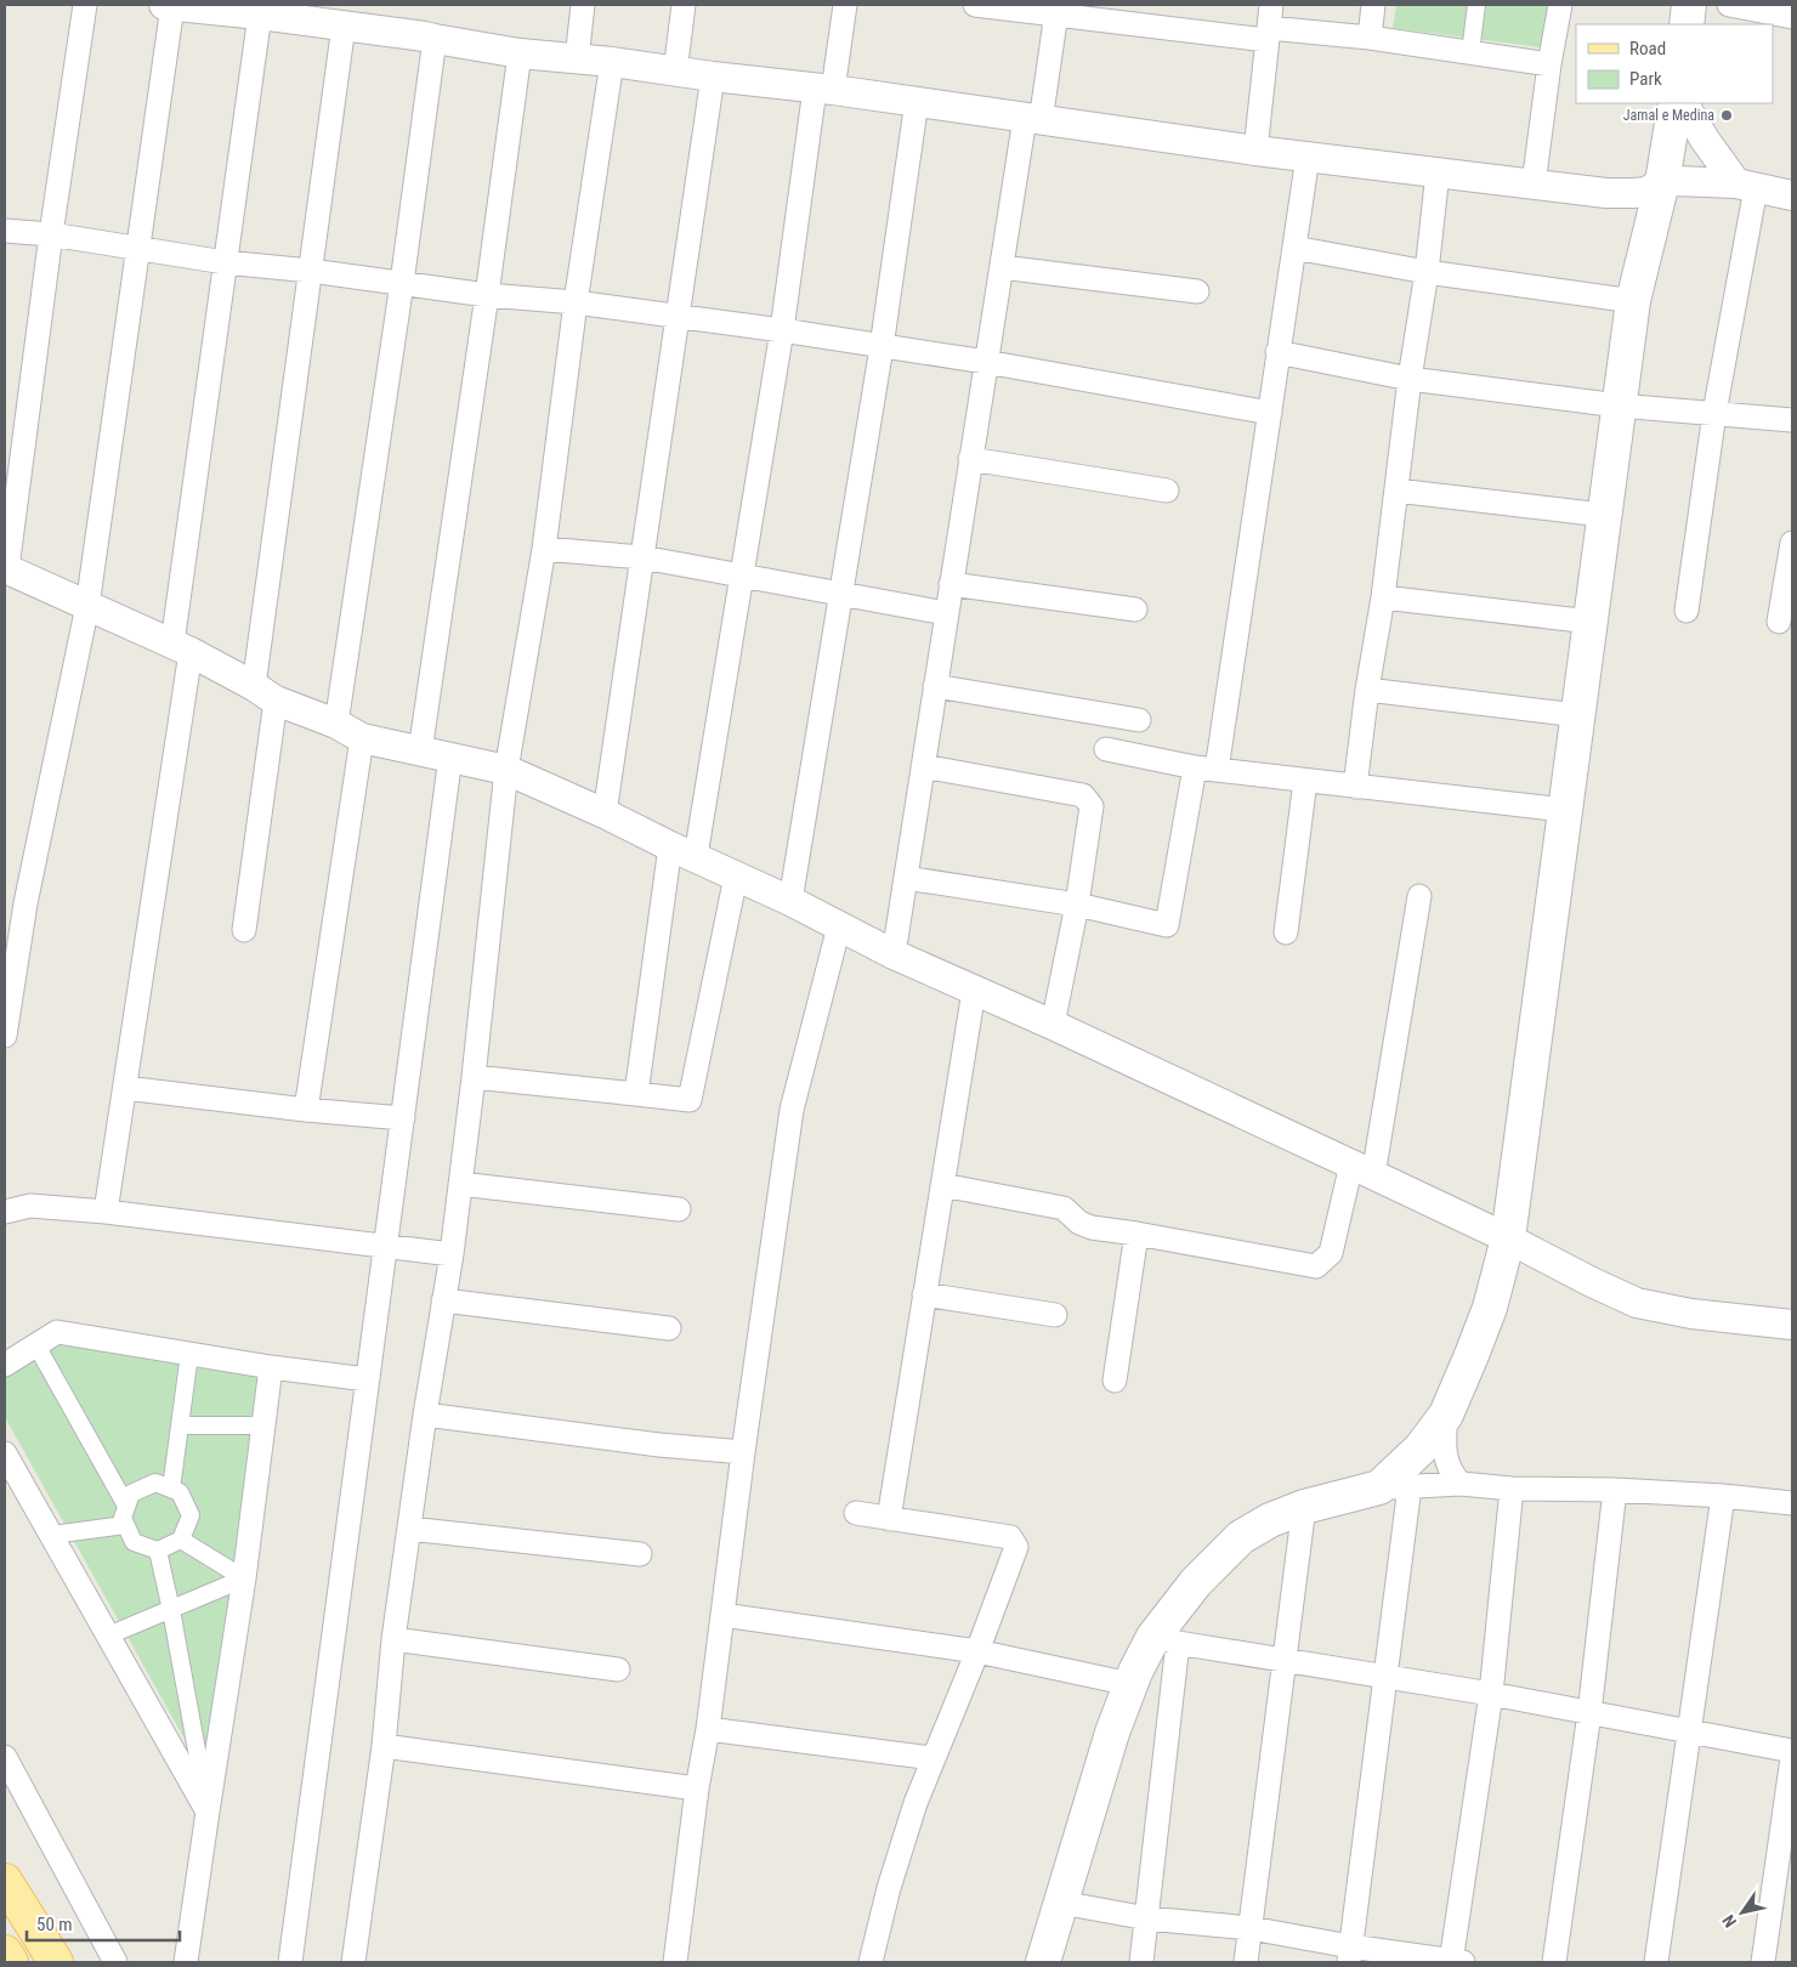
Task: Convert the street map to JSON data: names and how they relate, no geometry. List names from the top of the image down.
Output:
{
  "places": ["Jamal e Medina"],
  "legend": ["Road", "Park"],
  "scale_bar": "50 m",
  "north": "bottom left"
}
